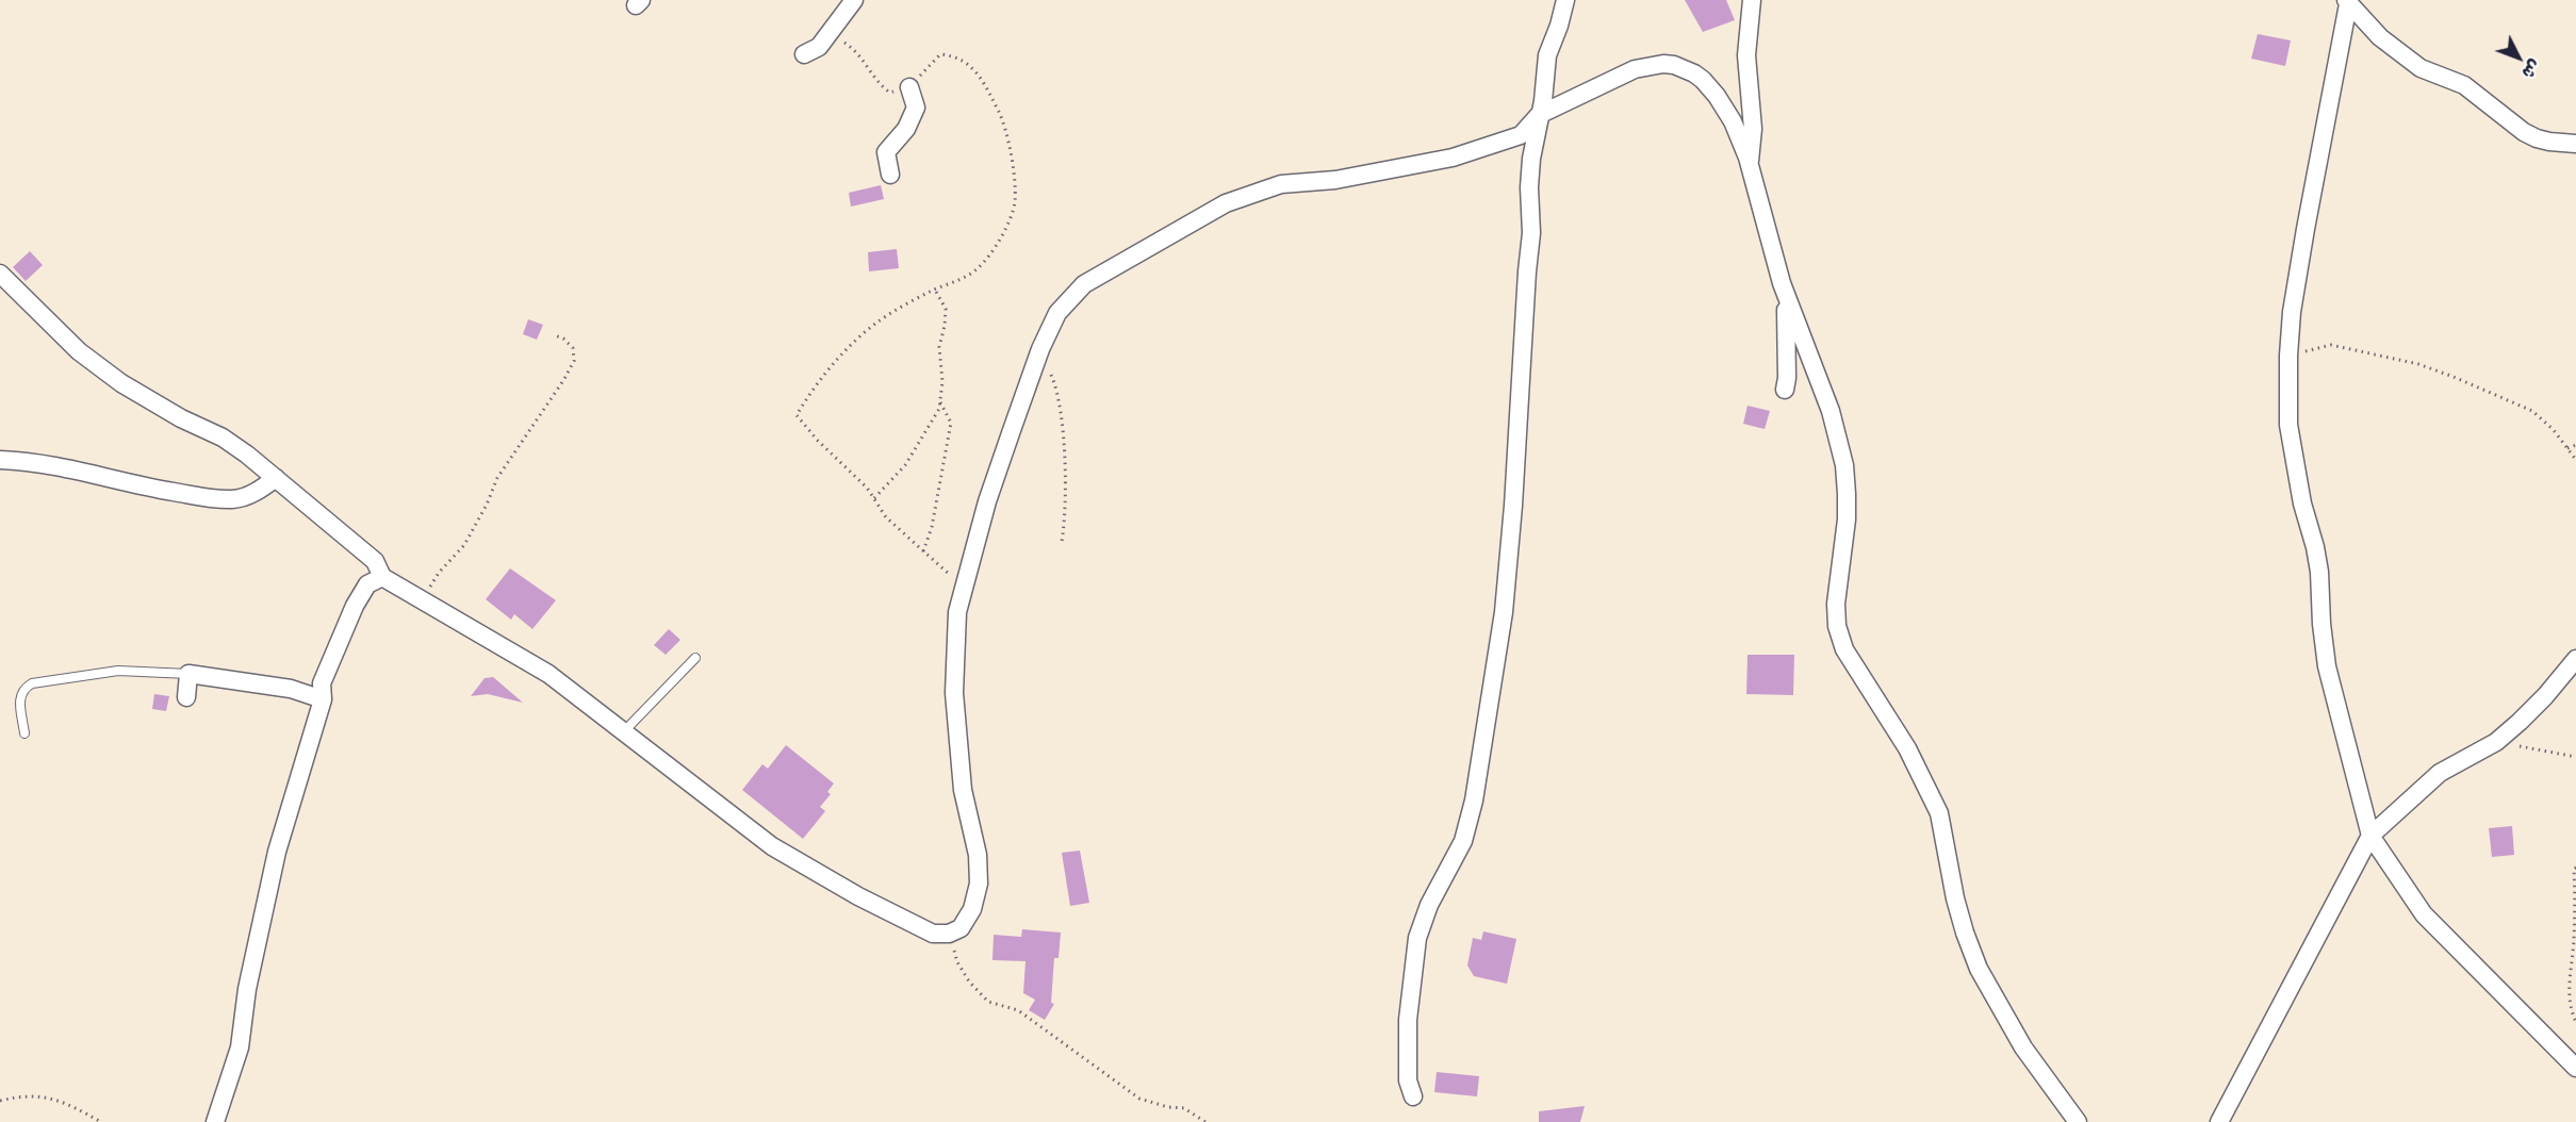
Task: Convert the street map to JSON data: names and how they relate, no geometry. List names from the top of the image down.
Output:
{
  "north": "bottom right"
}
